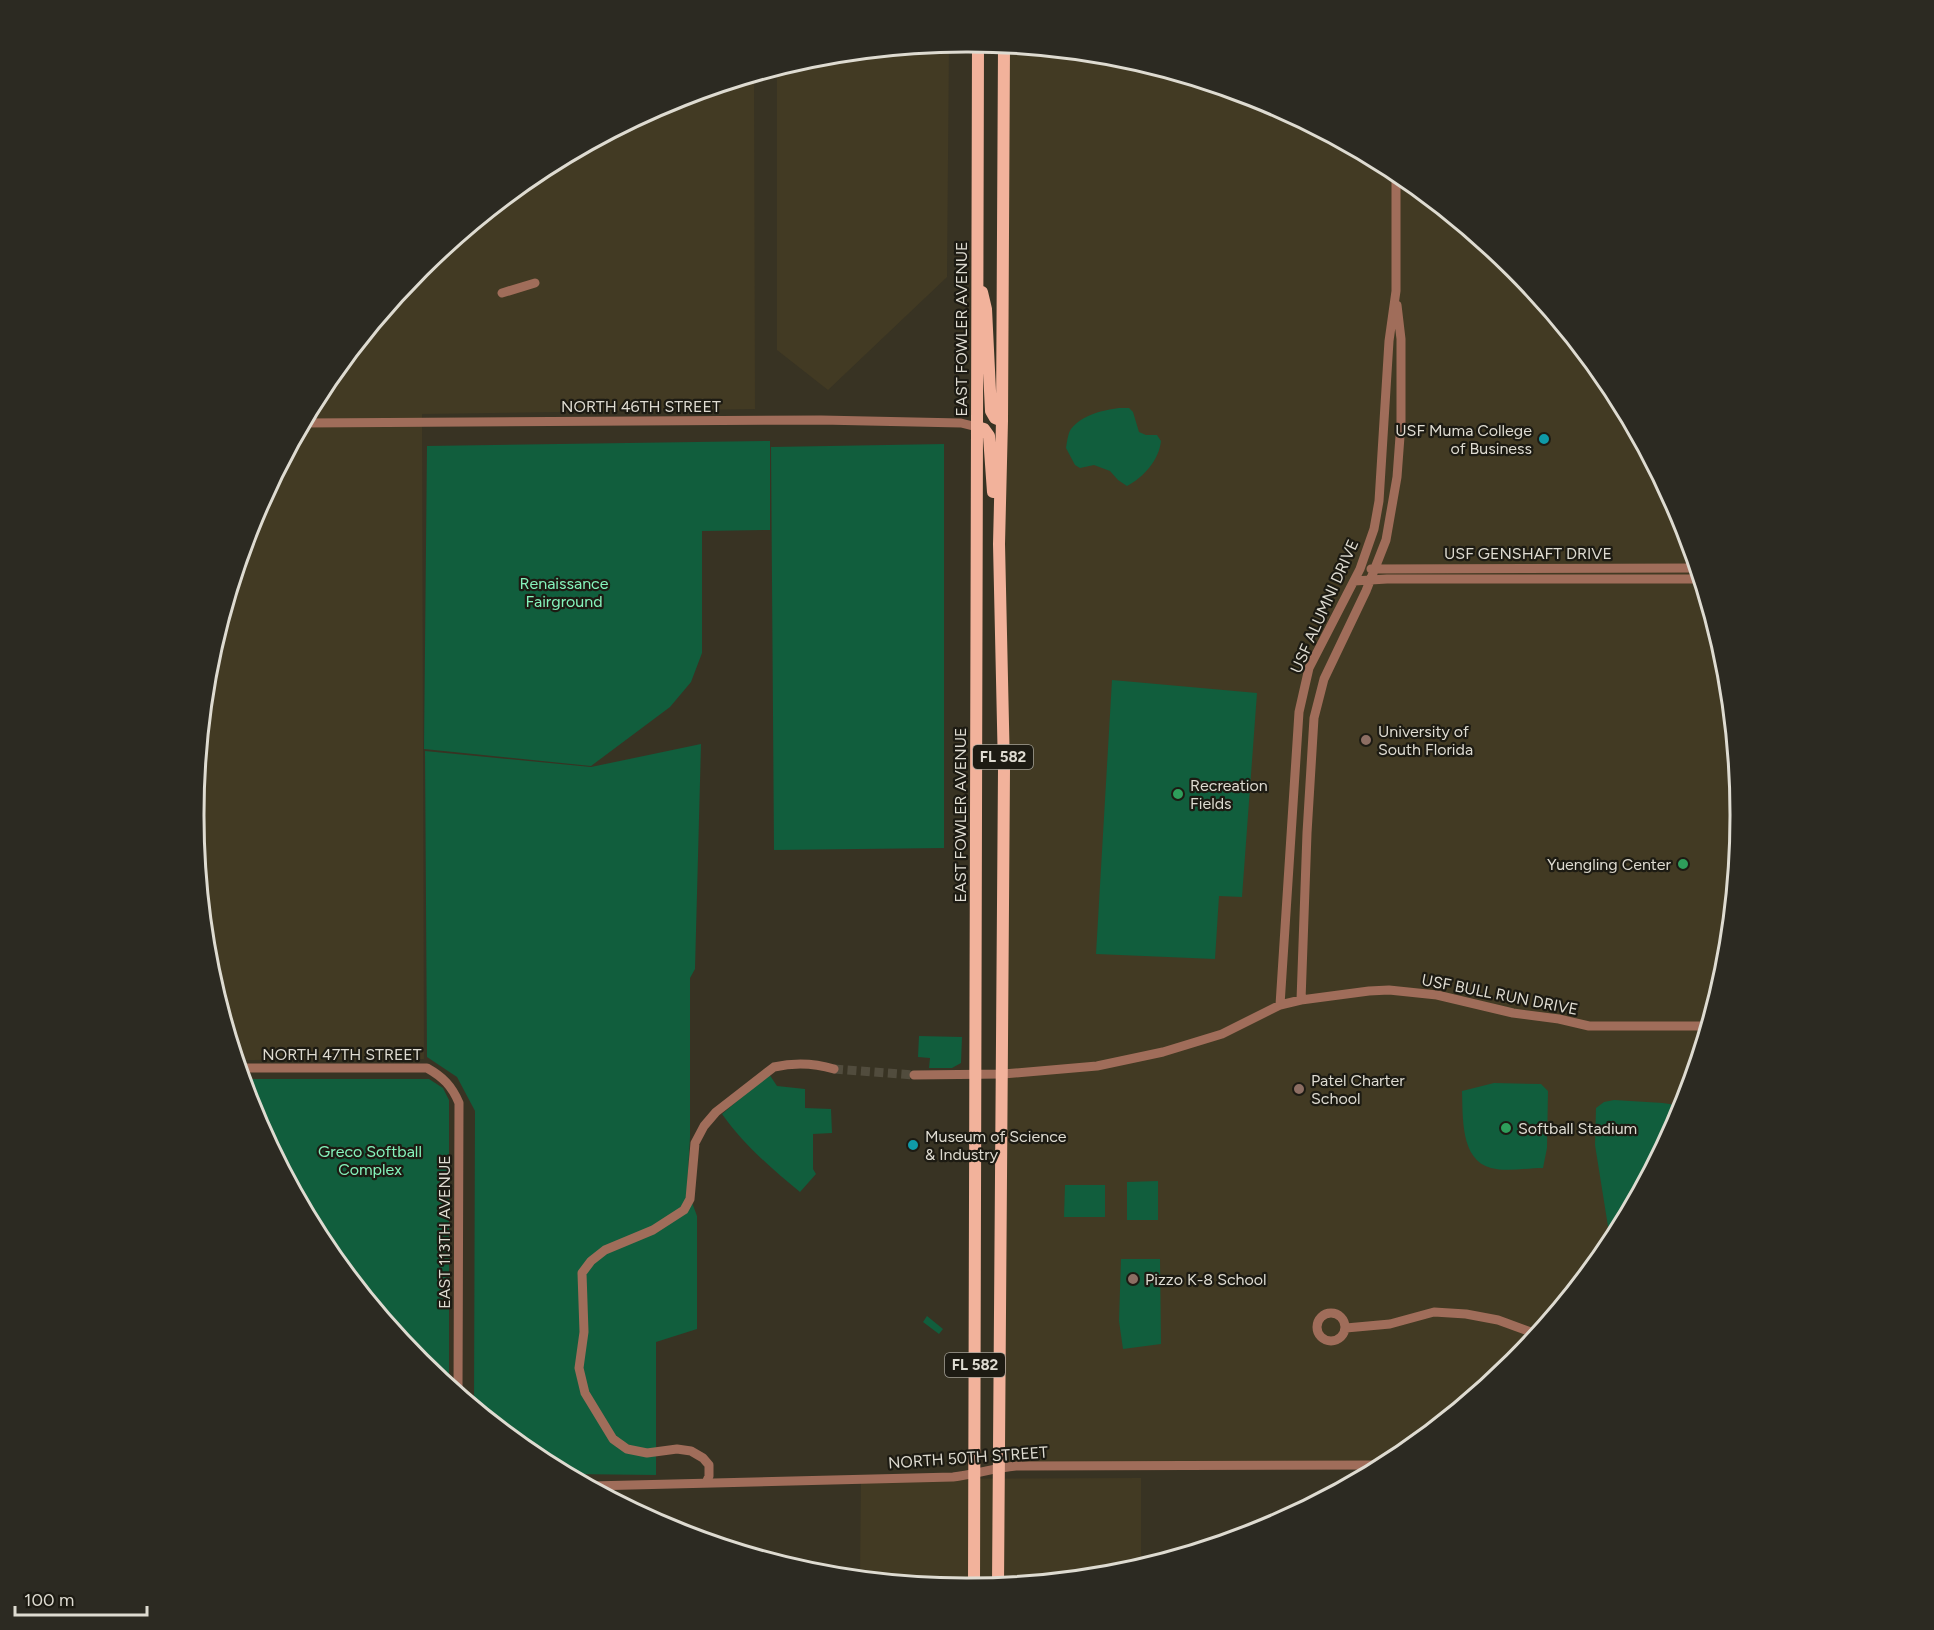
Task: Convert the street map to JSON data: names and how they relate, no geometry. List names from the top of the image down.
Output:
{
  "streets": {
    "main road": ["EAST FOWLER AVENUE", "FL 582"],
    "street": [
      "NORTH 46TH STREET",
      "USF GENSHAFT DRIVE",
      "USF ALUMNI DRIVE",
      "USF BULL RUN DRIVE",
      "NORTH 47TH STREET",
      "EAST 113TH AVENUE",
      "NORTH 50TH STREET"
    ]
  },
  "crossings": [
    ["EAST FOWLER AVENUE", "NORTH 46TH STREET"],
    ["EAST FOWLER AVENUE", "USF BULL RUN DRIVE"],
    ["EAST FOWLER AVENUE", "NORTH 50TH STREET"],
    ["USF GENSHAFT DRIVE", "USF ALUMNI DRIVE"],
    ["USF ALUMNI DRIVE", "USF BULL RUN DRIVE"],
    ["FL 582", "USF BULL RUN DRIVE"],
    ["FL 582", "NORTH 50TH STREET"],
    ["NORTH 47TH STREET", "EAST 113TH AVENUE"]
  ],
  "parks": ["Renaissance Fairground", "Greco Softball Complex"],
  "places": [
    "USF Muma College of Business",
    "University of South Florida",
    "Recreation Fields",
    "Yuengling Center",
    "Patel Charter School",
    "Softball Stadium",
    "Museum of Science & Industry",
    "Pizzo K-8 School"
  ],
  "scale_bar": "100 m"
}
